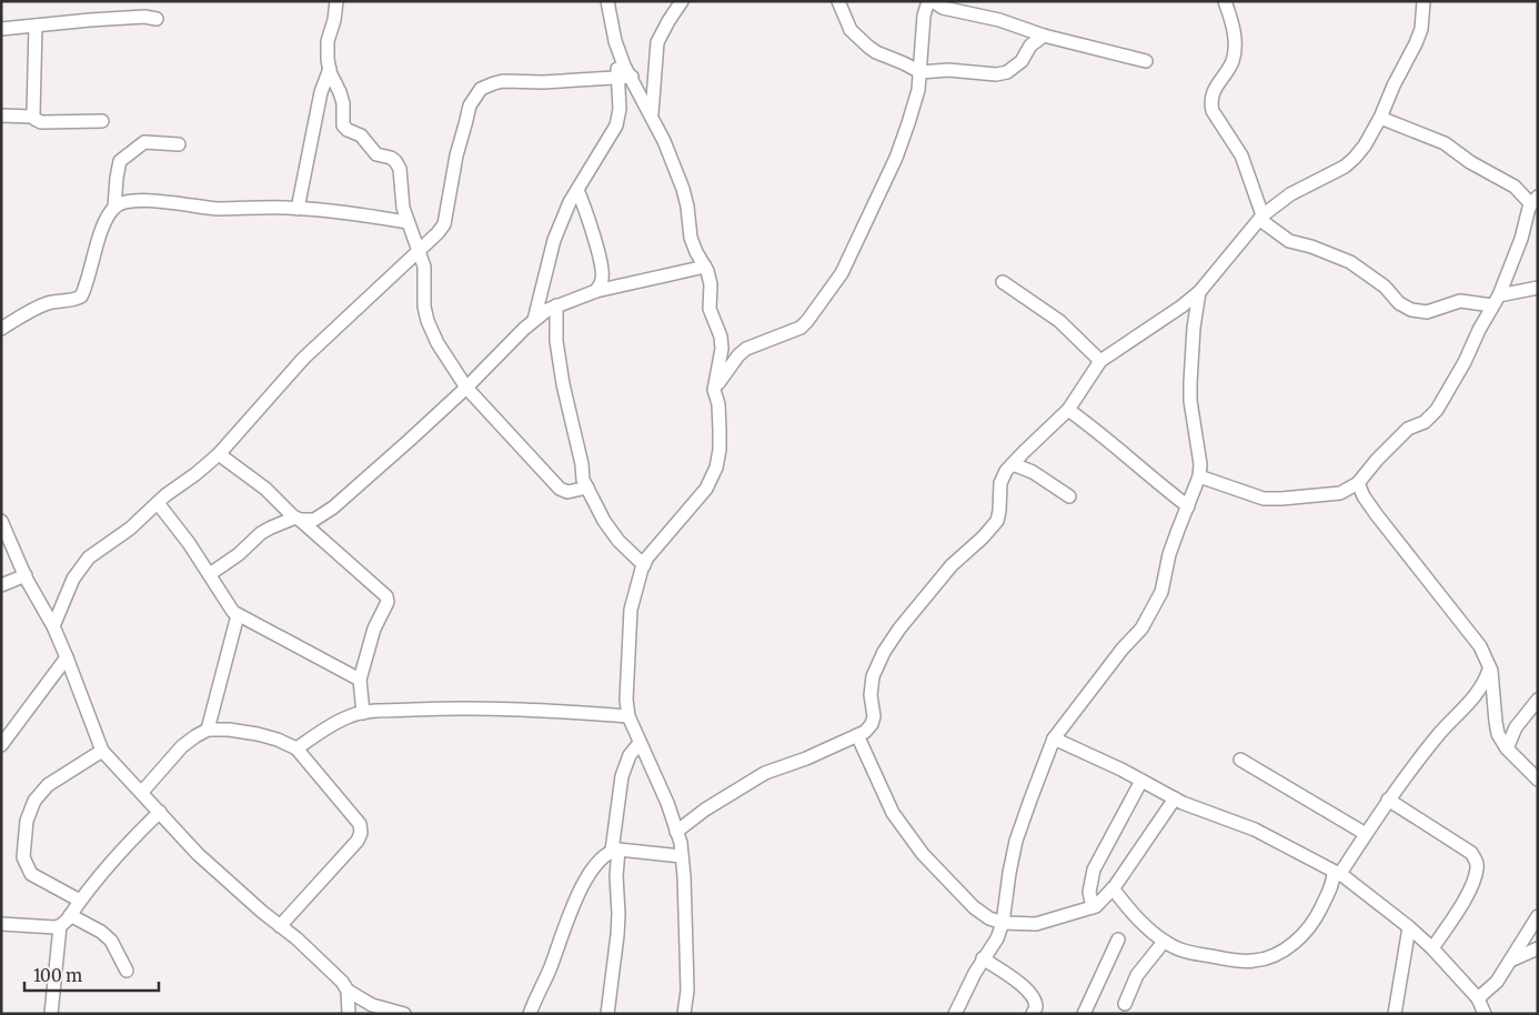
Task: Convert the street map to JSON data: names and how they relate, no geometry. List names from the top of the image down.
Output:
{
  "scale_bar": "100 m"
}
